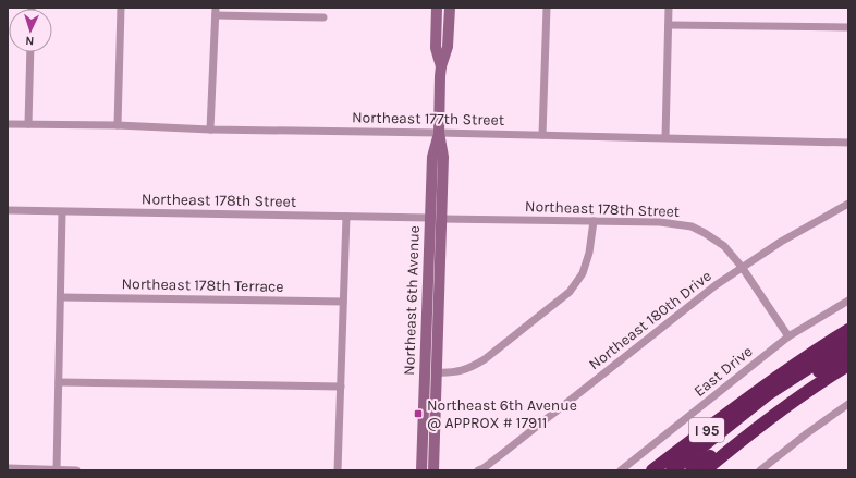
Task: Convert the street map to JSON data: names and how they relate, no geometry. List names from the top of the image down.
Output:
{
  "streets": {
    "highway": ["I 95"],
    "main road": ["Northeast 6th Avenue"],
    "street": [
      "Northeast 177th Street",
      "Northeast 178th Street",
      "Northeast 178th Terrace",
      "Northeast 180th Drive",
      "East Drive"
    ]
  },
  "crossings": [
    ["Northeast 177th Street", "Northeast 6th Avenue"],
    ["Northeast 178th Street", "Northeast 6th Avenue"],
    ["Northeast 178th Street", "Northeast 180th Drive"],
    ["Northeast 178th Street", "East Drive"]
  ],
  "places": {
    "transit": ["Northeast 6th Avenue @ APPROX # 17911"]
  },
  "north": "bottom"
}
